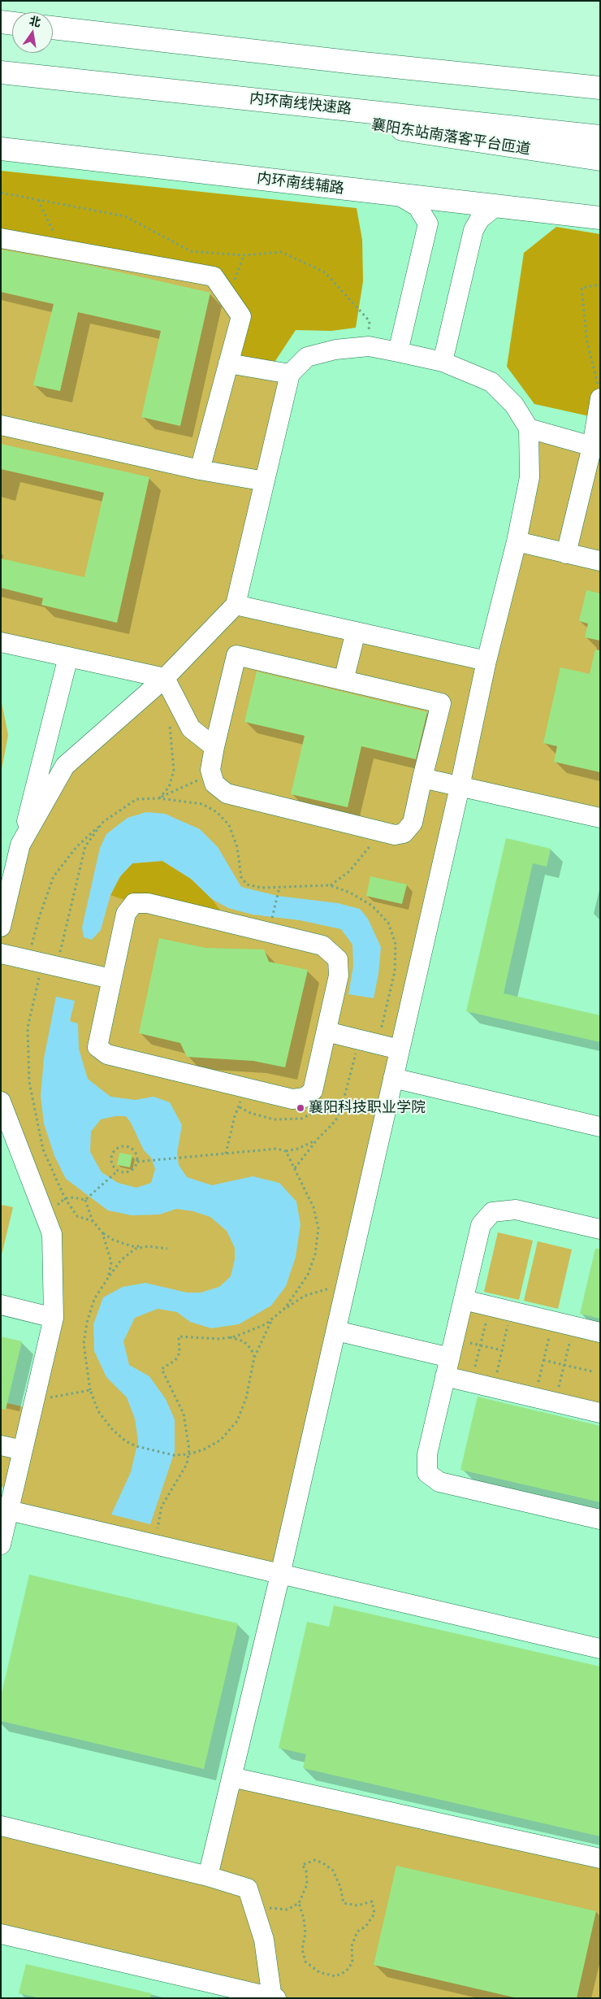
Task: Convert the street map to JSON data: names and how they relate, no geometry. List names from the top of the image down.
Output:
{
  "streets": {
    "main road": ["内环南线快速路", "襄阳东站南落客平台匝道", "内环南线辅路"]
  },
  "crossings": [
    ["内环南线快速路", "襄阳东站南落客平台匝道"]
  ],
  "places": ["襄阳科技职业学院"],
  "north": "top"
}
